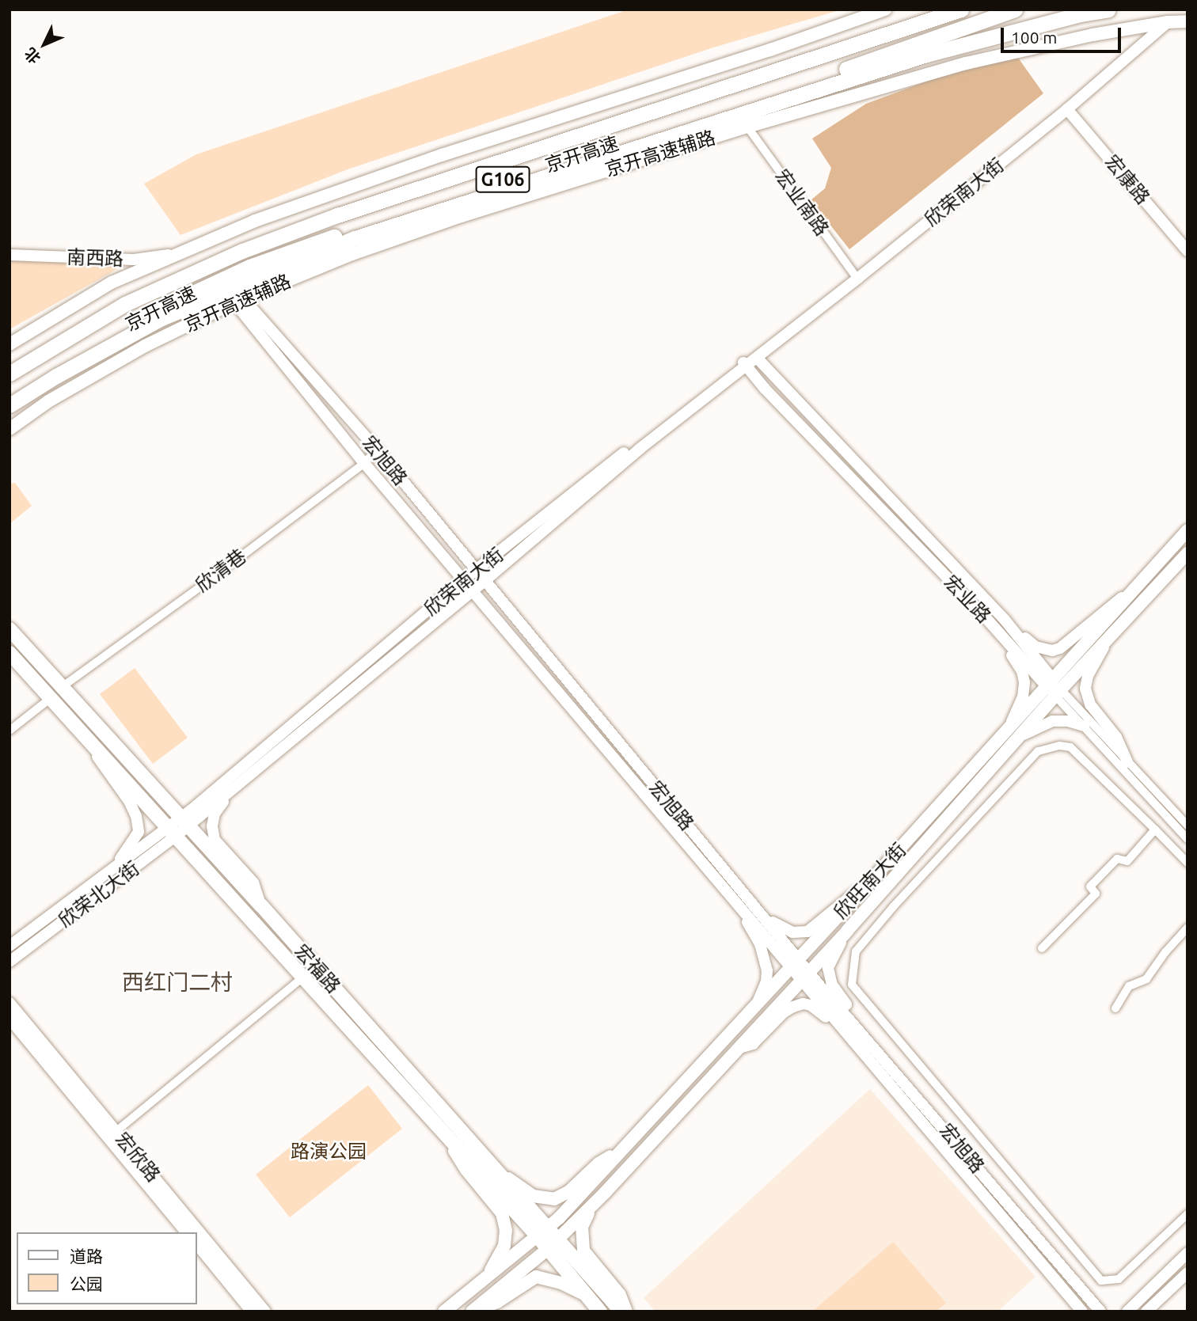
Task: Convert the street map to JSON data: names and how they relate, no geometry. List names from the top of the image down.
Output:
{
  "streets": {
    "highway": ["京开高速", "G106"],
    "main road": ["京开高速辅路", "欣旺南大街", "宏福路"],
    "street": [
      "宏康路",
      "欣荣南大街",
      "宏业南路",
      "南西路",
      "宏旭路",
      "欣清巷",
      "宏业路",
      "欣荣北大街",
      "宏欣路"
    ]
  },
  "crossings": [
    ["京开高速辅路", "欣荣南大街"],
    ["京开高速辅路", "宏业南路"],
    ["京开高速辅路", "宏旭路"],
    ["宏康路", "欣荣南大街"],
    ["欣荣南大街", "宏业南路"],
    ["欣荣南大街", "宏旭路"],
    ["欣荣南大街", "宏业路"],
    ["欣荣南大街", "欣荣北大街"],
    ["欣荣南大街", "宏福路"],
    ["宏旭路", "欣清巷"],
    ["宏旭路", "欣旺南大街"],
    ["欣清巷", "宏福路"],
    ["宏业路", "欣旺南大街"],
    ["欣旺南大街", "宏福路"],
    ["欣荣北大街", "宏福路"]
  ],
  "districts": ["西红门二村"],
  "parks": ["路演公园"],
  "legend": ["道路", "公园"],
  "scale_bar": "100 m",
  "north": "bottom left"
}
